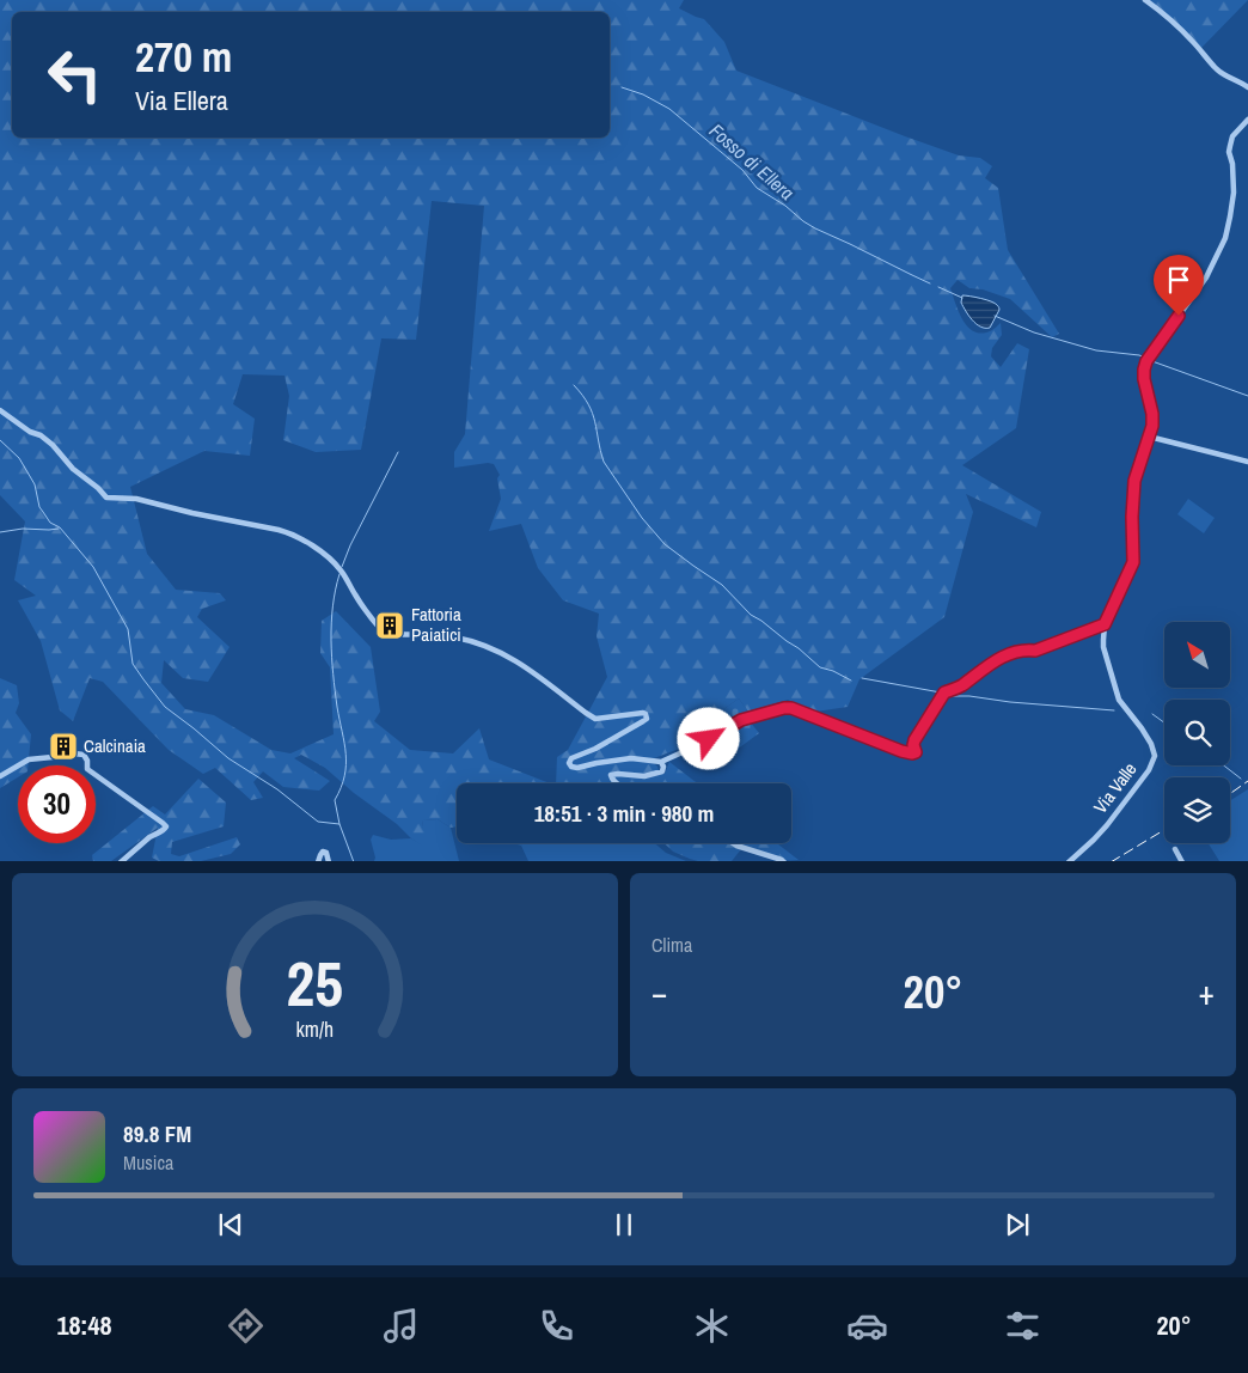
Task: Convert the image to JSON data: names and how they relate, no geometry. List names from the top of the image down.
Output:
{
  "streets": {
    "street": ["Via Valle"]
  },
  "water": ["Fosso di Ellera"],
  "places": {
    "building": ["Fattoria Paiatici", "Calcinaia"]
  },
  "north": "top left",
  "page": {
    "turn": ["270 m", "Via Ellera"],
    "limit": "30",
    "trip": "18:51 · 3 min · 980 m",
    "tile": "Clima",
    "heat": ["−", "20°", "+"],
    "song": ["89.8 FM", "Musica"],
    "tabs": ["18:48", "20°"],
    "gauge": ["25", "km/h"]
  }
}
